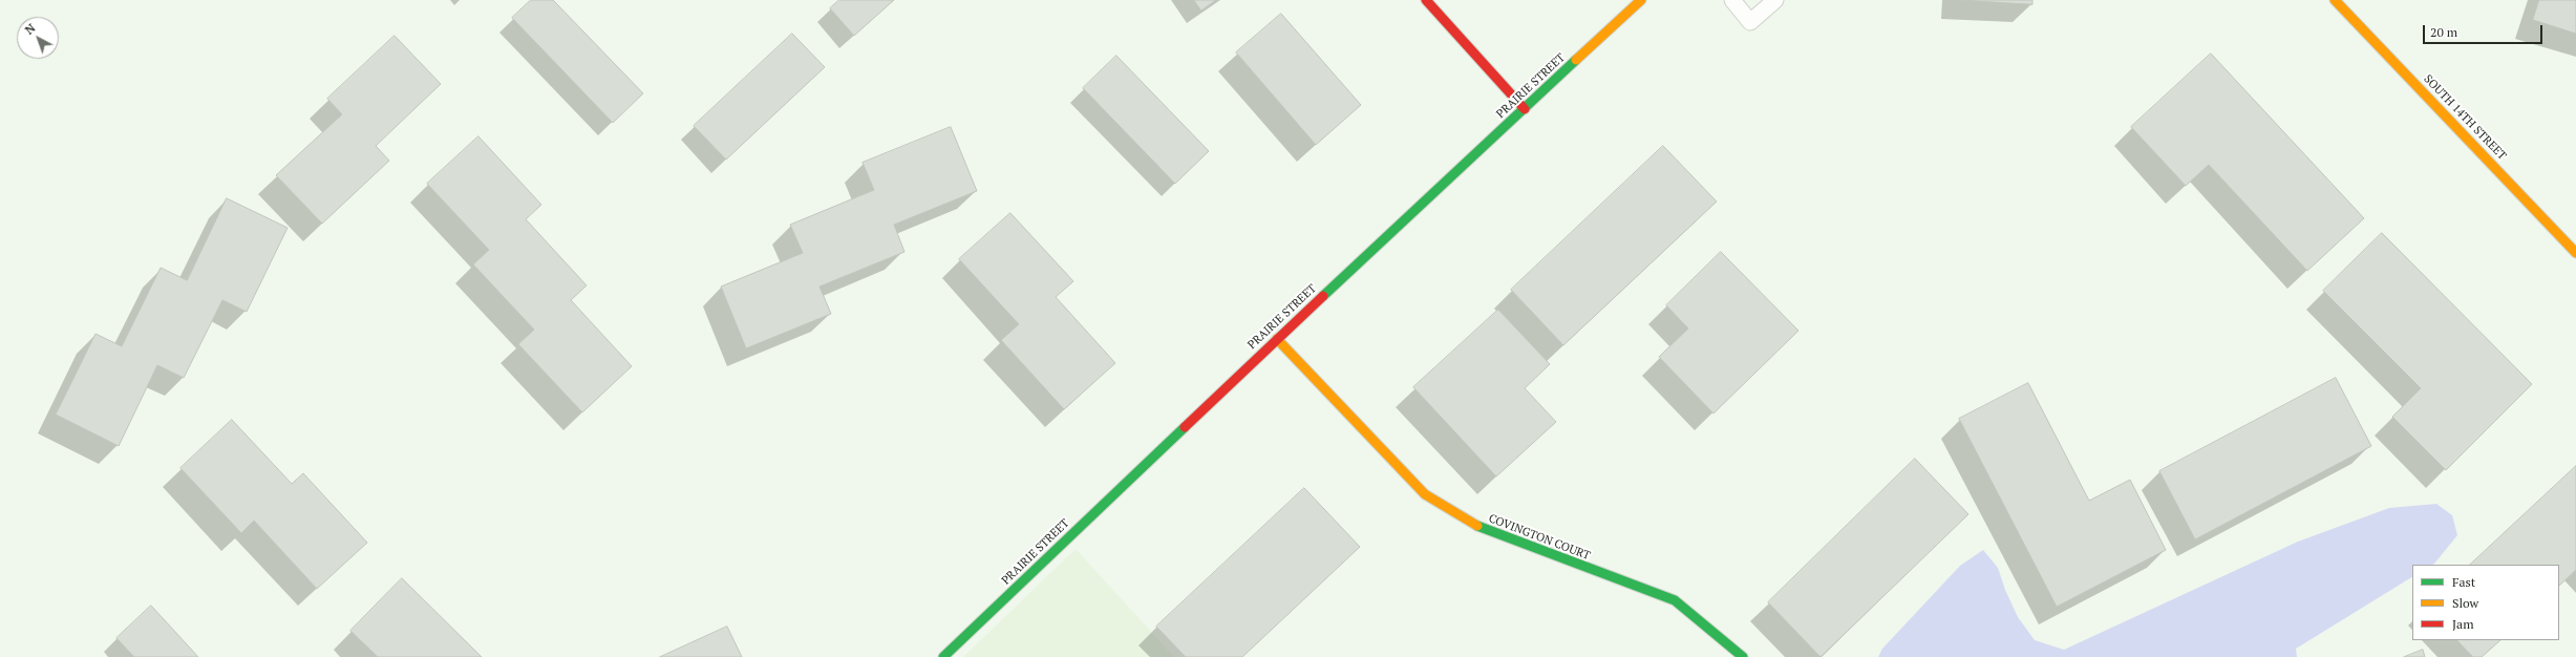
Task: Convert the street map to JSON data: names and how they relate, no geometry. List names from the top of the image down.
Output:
{
  "streets": {
    "street": ["PRAIRIE STREET", "SOUTH 14TH STREET", "COVINGTON COURT"]
  },
  "crossings": [
    ["PRAIRIE STREET", "COVINGTON COURT"]
  ],
  "legend": ["Fast", "Slow", "Jam"],
  "scale_bar": "20 m",
  "north": "top left"
}
